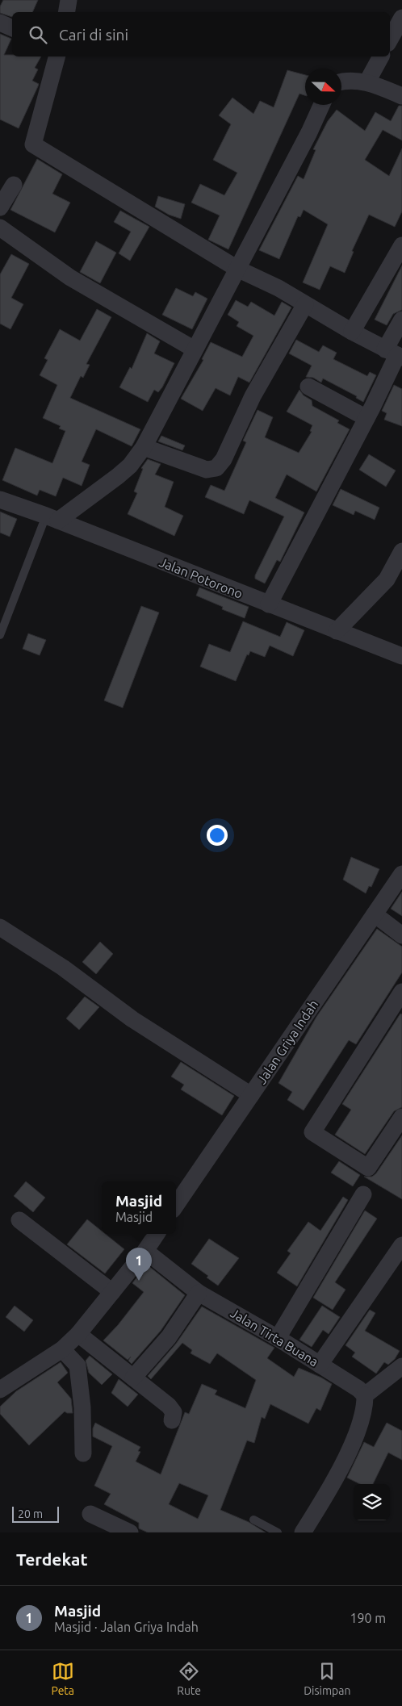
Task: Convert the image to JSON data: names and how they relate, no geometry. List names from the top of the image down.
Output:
{
  "streets": {
    "street": ["Jalan Potorono", "Jalan Griya Indah", "Jalan Tirta Buana"]
  },
  "scale_bar": "20 m",
  "north": "right",
  "page": {
    "search": "Cari di sini",
    "popup": ["Masjid", "Masjid"],
    "pins": "1",
    "scale": "20 m",
    "heading": "Terdekat",
    "list": [
      {
        "mark": "1",
        "name": "Masjid",
        "note": "Masjid · Jalan Griya Indah",
        "value": "190 m"
      }
    ],
    "nav": ["Peta", "Rute", "Disimpan"]
  }
}
